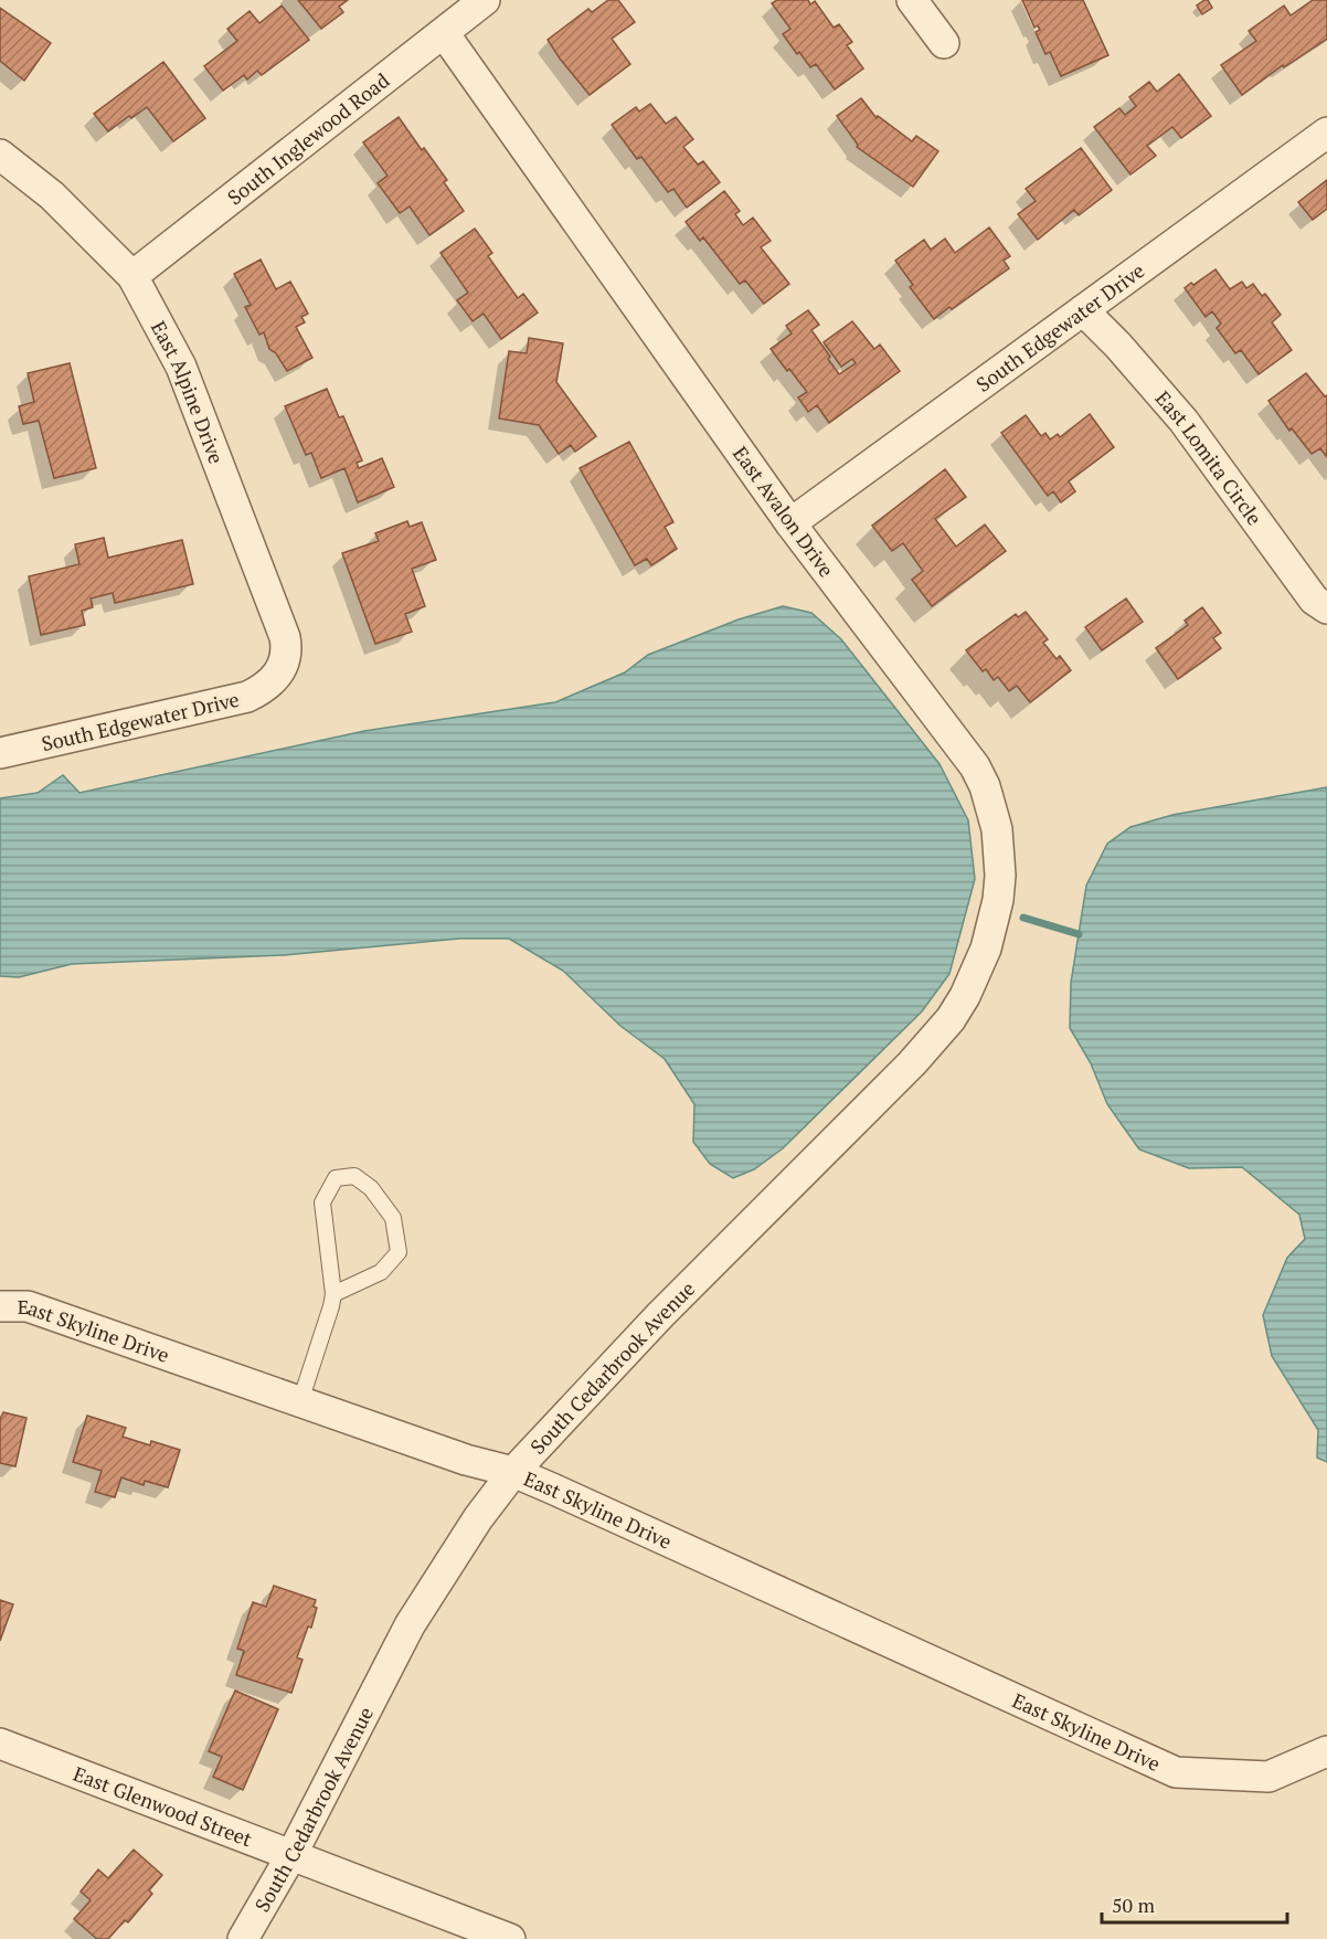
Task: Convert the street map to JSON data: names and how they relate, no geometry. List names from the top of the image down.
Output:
{
  "streets": {
    "street": [
      "South Inglewood Road",
      "South Edgewater Drive",
      "East Alpine Drive",
      "East Lomita Circle",
      "East Avalon Drive",
      "East Skyline Drive",
      "South Cedarbrook Avenue",
      "East Glenwood Street"
    ]
  },
  "crossings": [
    ["South Inglewood Road", "East Alpine Drive"],
    ["South Inglewood Road", "East Avalon Drive"],
    ["South Edgewater Drive", "East Alpine Drive"],
    ["South Edgewater Drive", "East Lomita Circle"],
    ["South Edgewater Drive", "East Avalon Drive"],
    ["East Avalon Drive", "South Cedarbrook Avenue"],
    ["East Skyline Drive", "South Cedarbrook Avenue"],
    ["South Cedarbrook Avenue", "East Glenwood Street"]
  ],
  "scale_bar": "50 m"
}
